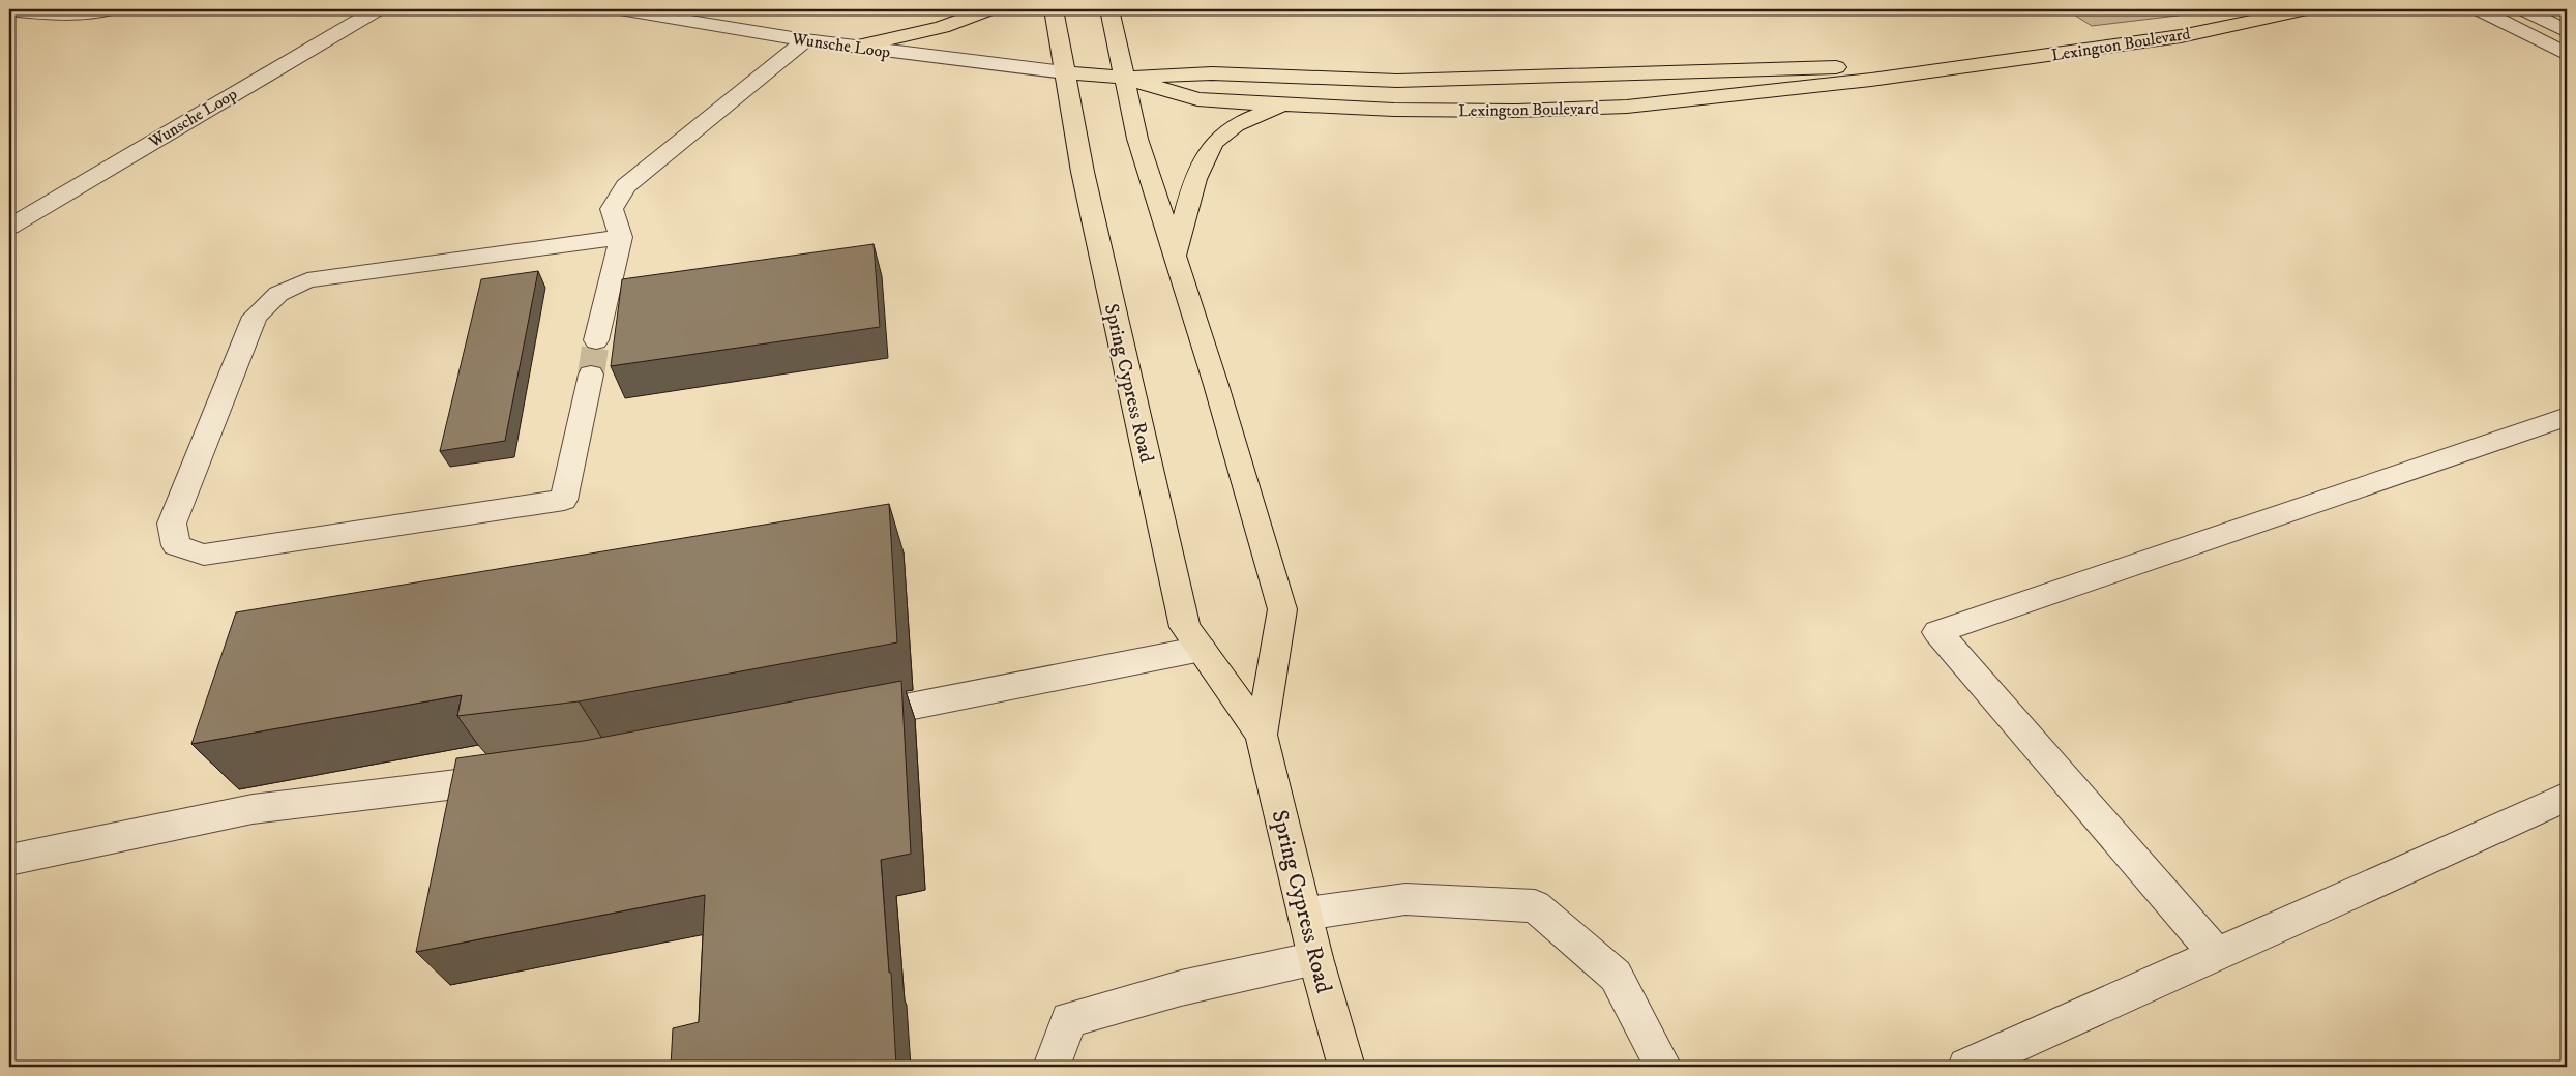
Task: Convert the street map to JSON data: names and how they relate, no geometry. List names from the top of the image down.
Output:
{
  "streets": {
    "main road": ["Lexington Boulevard", "Spring Cypress Road"],
    "street": ["Wunsche Loop"]
  },
  "crossings": [
    ["Lexington Boulevard", "Wunsche Loop"],
    ["Lexington Boulevard", "Spring Cypress Road"],
    ["Wunsche Loop", "Spring Cypress Road"]
  ]
}
